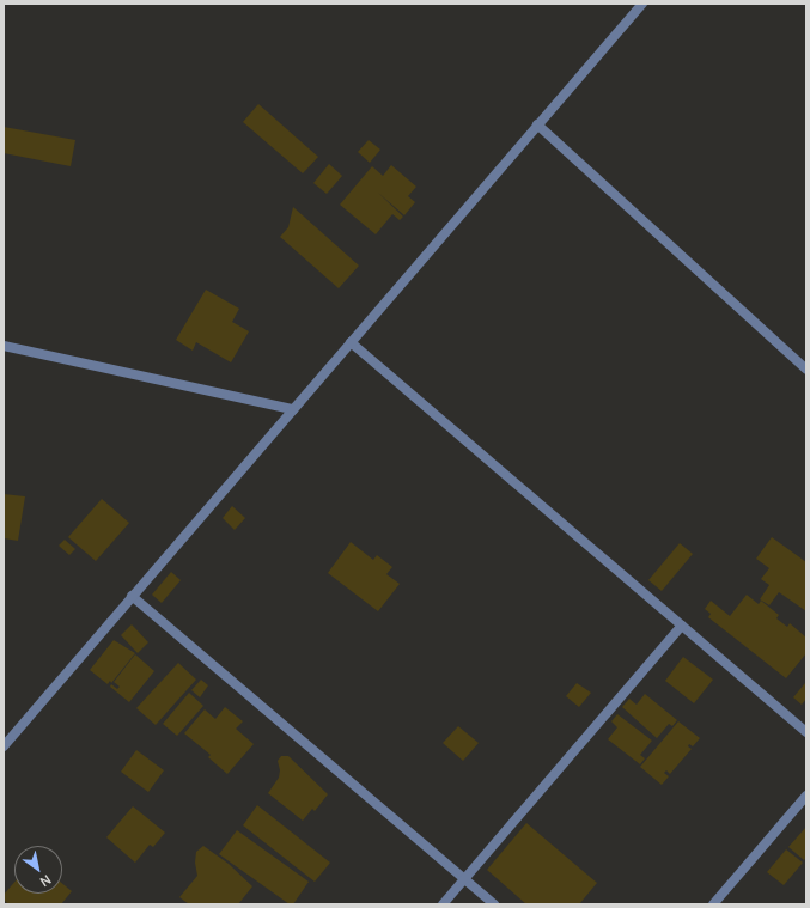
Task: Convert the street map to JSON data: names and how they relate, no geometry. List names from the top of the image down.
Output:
{
  "north": "bottom right"
}
